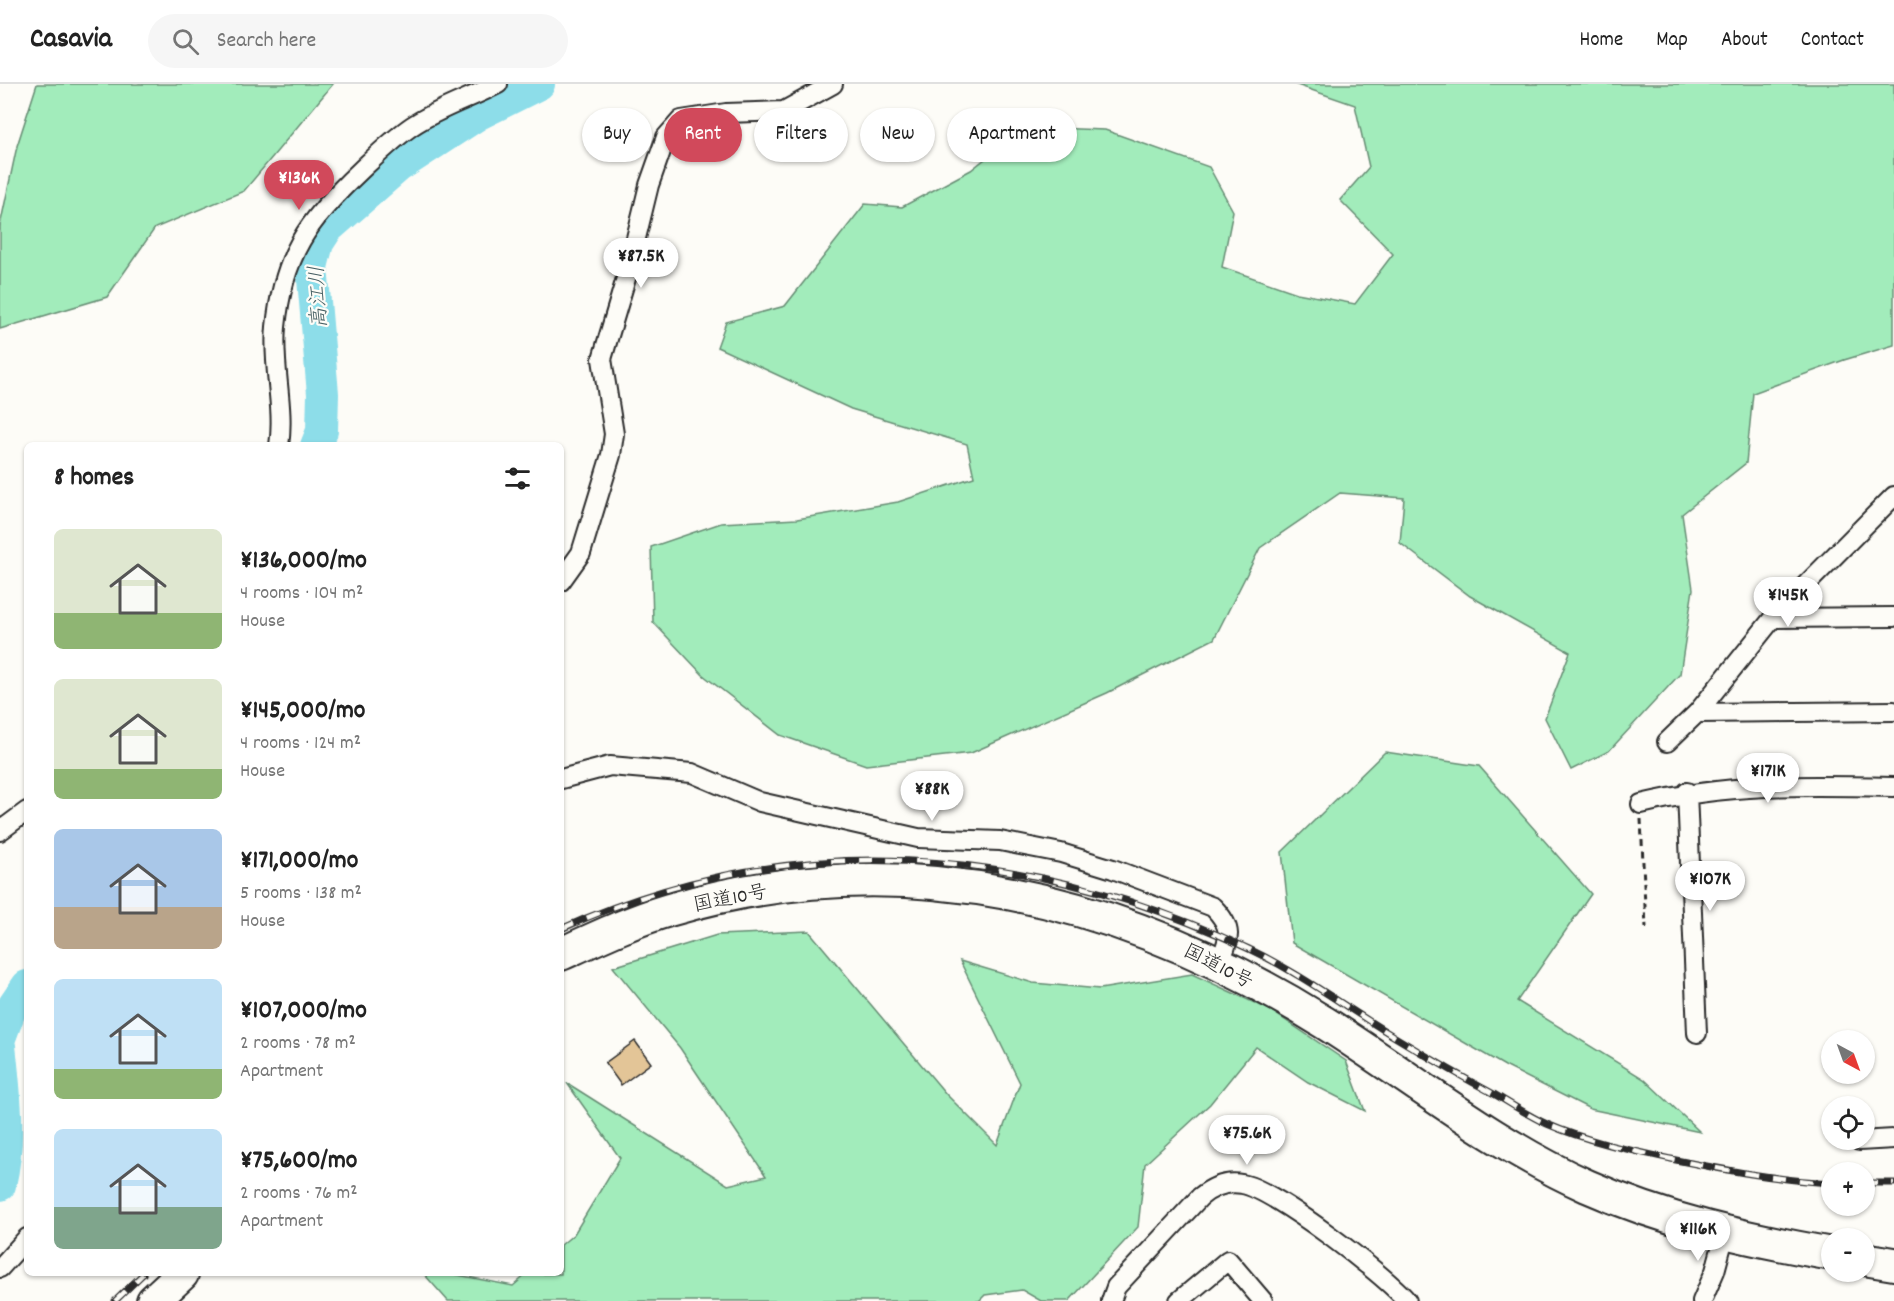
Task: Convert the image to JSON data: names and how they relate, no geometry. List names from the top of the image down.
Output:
{
  "streets": {
    "highway": ["国道10号"]
  },
  "water": ["高江川"],
  "north": "bottom right",
  "page": {
    "header": "Casavia",
    "search": "Search here",
    "nav": [
      "Home",
      "Map",
      "About",
      "Contact"
    ],
    "chip": [
      "Buy",
      "Rent",
      "Filters",
      "New",
      "Apartment"
    ],
    "price": [
      "¥136K",
      "¥87.5K",
      "¥145K",
      "¥171K",
      "¥88K",
      "¥107K",
      "¥75.6K",
      "¥116K"
    ],
    "heading": "8 homes",
    "list": [
      {
        "name": "¥136,000/mo",
        "note": "4 rooms · 104 m² · House"
      },
      {
        "name": "¥145,000/mo",
        "note": "4 rooms · 124 m² · House"
      },
      {
        "name": "¥171,000/mo",
        "note": "5 rooms · 138 m² · House"
      },
      {
        "name": "¥107,000/mo",
        "note": "2 rooms · 78 m² · Apartment"
      },
      {
        "name": "¥75,600/mo",
        "note": "2 rooms · 76 m² · Apartment"
      }
    ],
    "map_buttons": ["+", "−"]
  }
}
